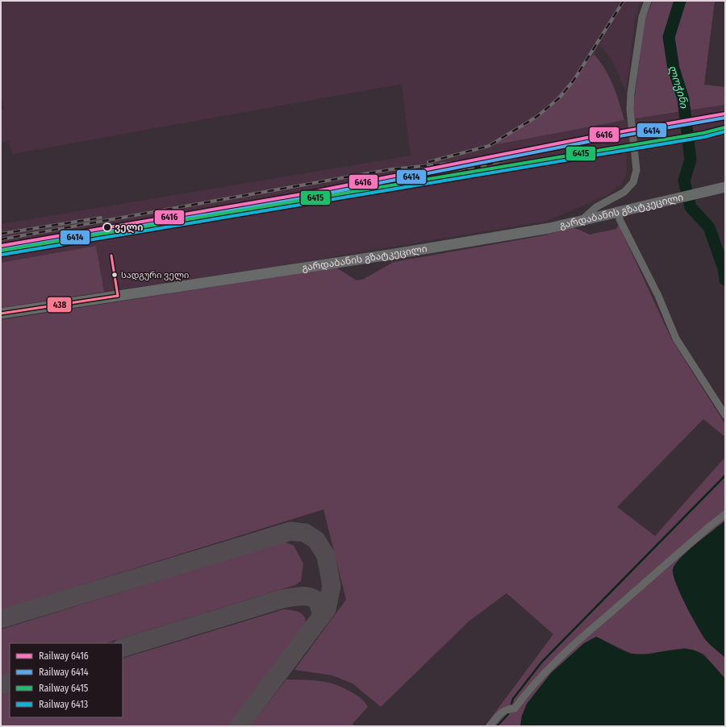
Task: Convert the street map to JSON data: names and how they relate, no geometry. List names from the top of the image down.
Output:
{
  "streets": {
    "main road": ["გარდაბანის გზატკეცილი"]
  },
  "water": ["ლოჭინი"],
  "places": ["ველი", "სადგური ველი"],
  "lines": [
    "rail line 6416",
    "rail line 6414",
    "rail line 6415",
    "rail line 6413",
    "transit line 438"
  ],
  "legend": [
    "Railway 6416",
    "Railway 6414",
    "Railway 6415",
    "Railway 6413"
  ]
}
